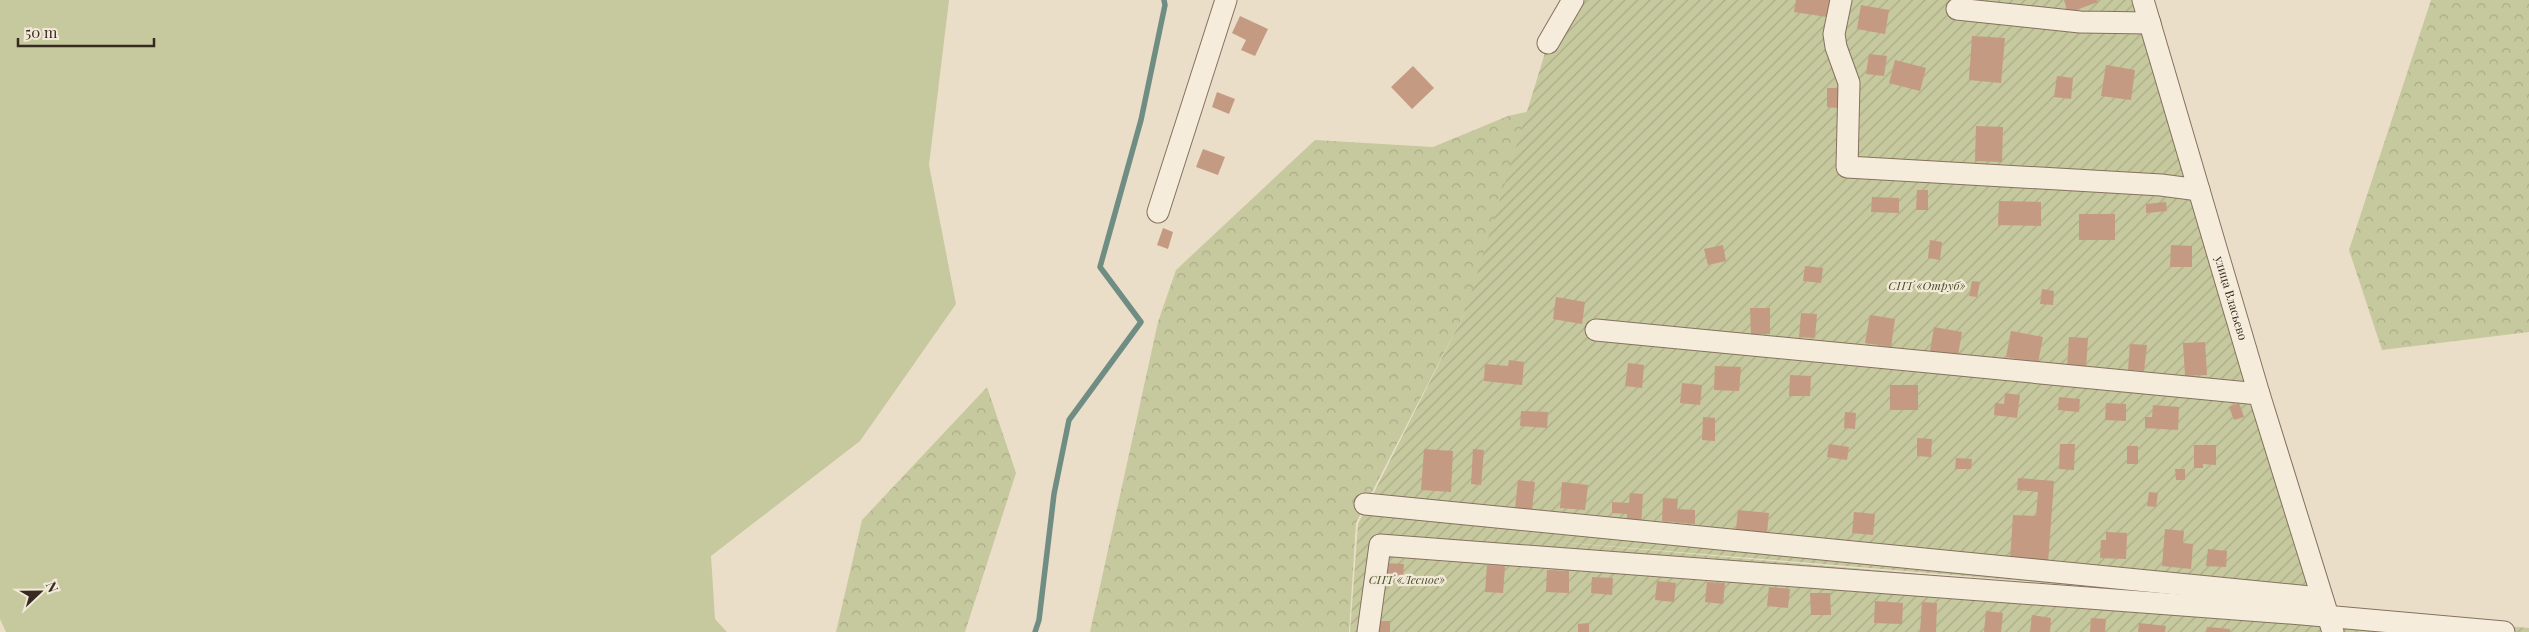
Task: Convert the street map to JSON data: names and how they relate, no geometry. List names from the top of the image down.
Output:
{
  "streets": {
    "street": ["улица Власьево"]
  },
  "parks": ["СНТ «Отруб»", "СНТ «Лесное»"],
  "scale_bar": "50 m",
  "north": "right"
}
